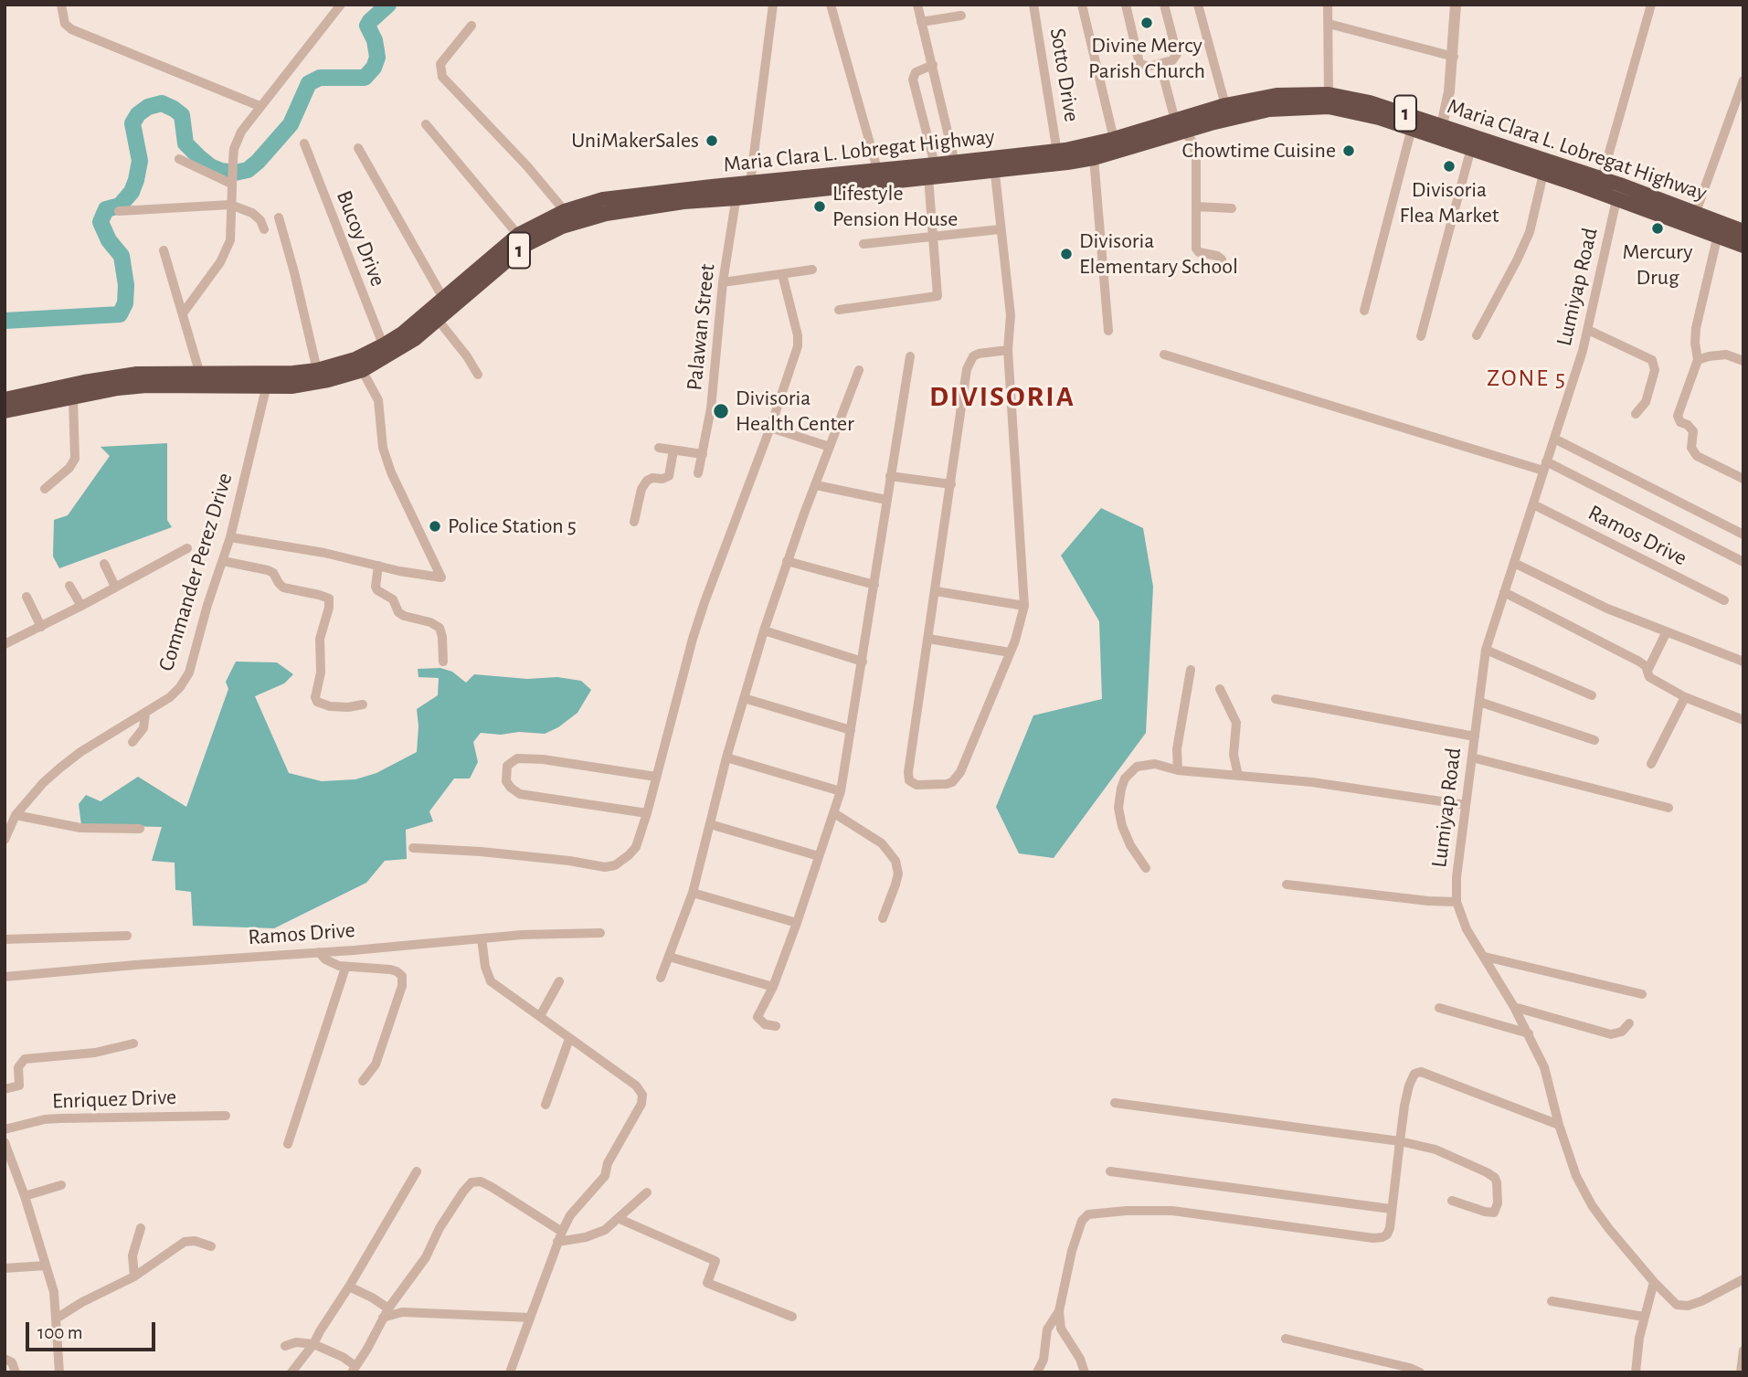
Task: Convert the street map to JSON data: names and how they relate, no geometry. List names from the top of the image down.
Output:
{
  "streets": {
    "highway": ["1", "Maria Clara L. Lobregat Highway"],
    "street": [
      "Sotto Drive",
      "Bucoy Drive",
      "Lumiyap Road",
      "Palawan Street",
      "Ramos Drive",
      "Commander Perez Drive",
      "Enriquez Drive"
    ]
  },
  "crossings": [
    ["Sotto Drive", "Maria Clara L. Lobregat Highway"],
    ["Maria Clara L. Lobregat Highway", "Bucoy Drive"],
    ["Maria Clara L. Lobregat Highway", "Lumiyap Road"],
    ["Maria Clara L. Lobregat Highway", "Palawan Street"],
    ["Maria Clara L. Lobregat Highway", "Commander Perez Drive"],
    ["Lumiyap Road", "Ramos Drive"]
  ],
  "districts": ["ZONE 5", "DIVISORIA"],
  "places": [
    "Divine Mercy Parish Church",
    "UniMakerSales",
    "Chowtime Cuisine",
    "Divisoria Flea Market",
    "Lifestyle Pension House",
    "Mercury Drug",
    "Divisoria Elementary School",
    "Divisoria Health Center",
    "Police Station 5"
  ],
  "scale_bar": "100 m"
}
